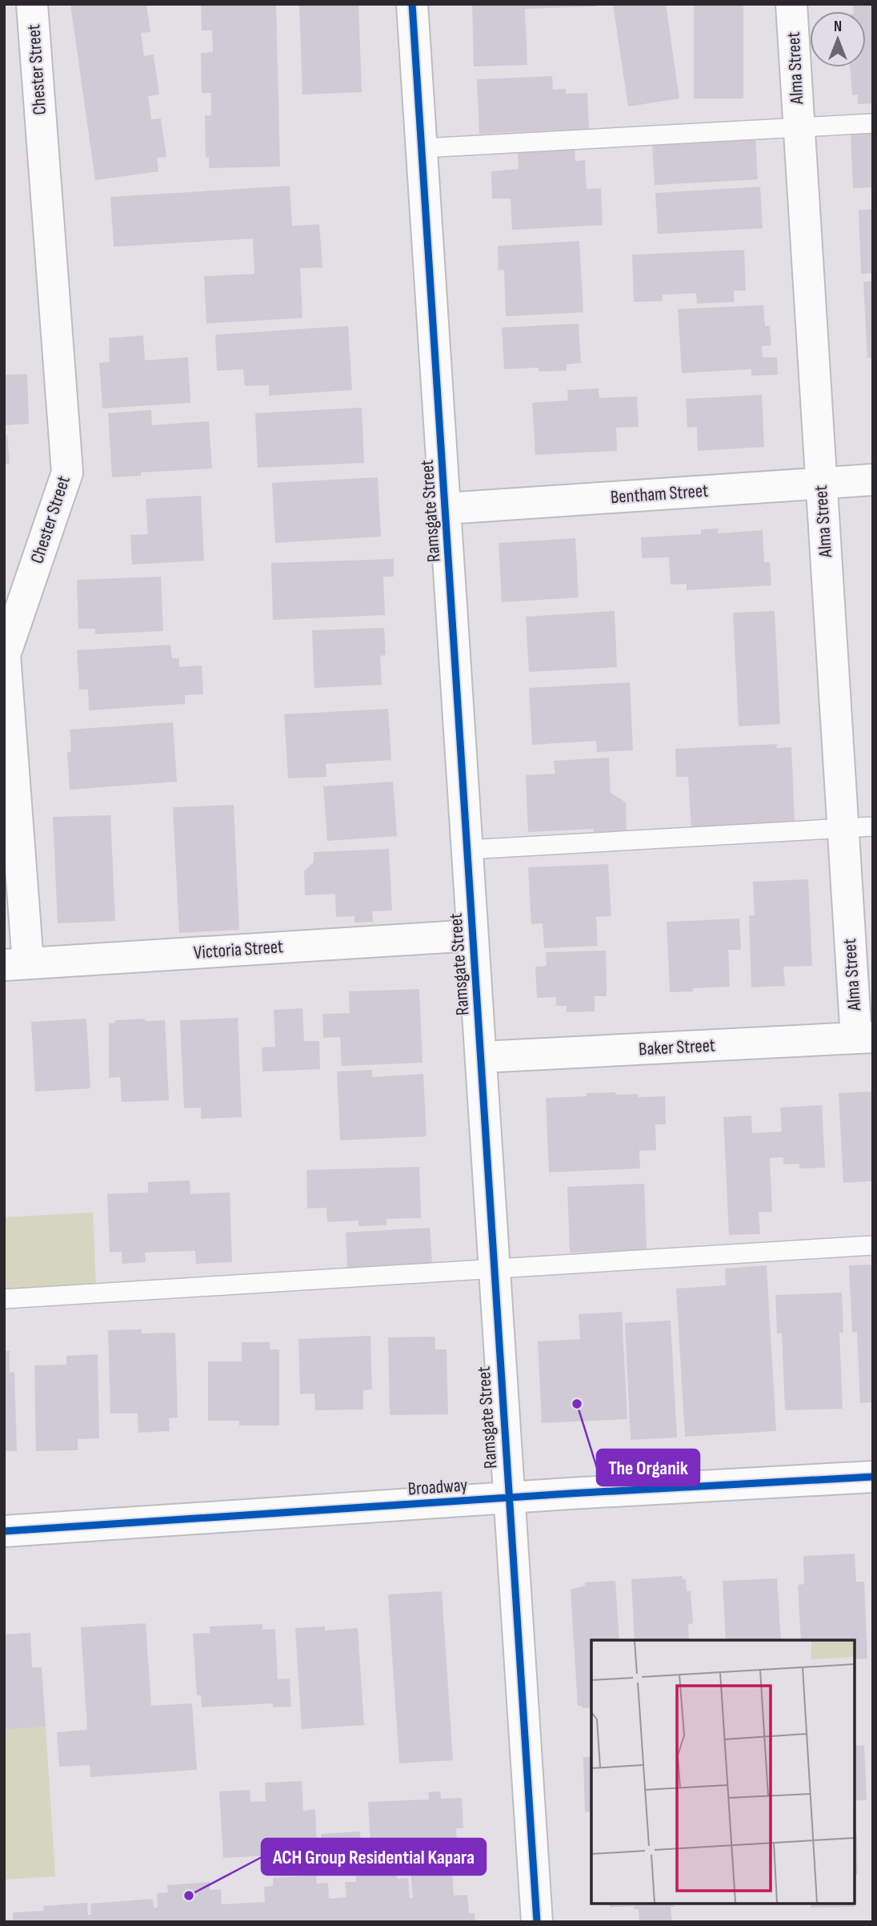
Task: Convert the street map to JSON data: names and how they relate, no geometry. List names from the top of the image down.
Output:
{
  "streets": {
    "street": [
      "Alma Street",
      "Chester Street",
      "Bentham Street",
      "Ramsgate Street",
      "Victoria Street",
      "Baker Street",
      "Broadway"
    ]
  },
  "crossings": [
    ["Alma Street", "Bentham Street"],
    ["Alma Street", "Baker Street"],
    ["Chester Street", "Victoria Street"],
    ["Bentham Street", "Ramsgate Street"],
    ["Ramsgate Street", "Victoria Street"],
    ["Ramsgate Street", "Baker Street"],
    ["Ramsgate Street", "Broadway"]
  ],
  "places": ["The Organik", "ACH Group Residential Kapara"],
  "north": "top"
}
